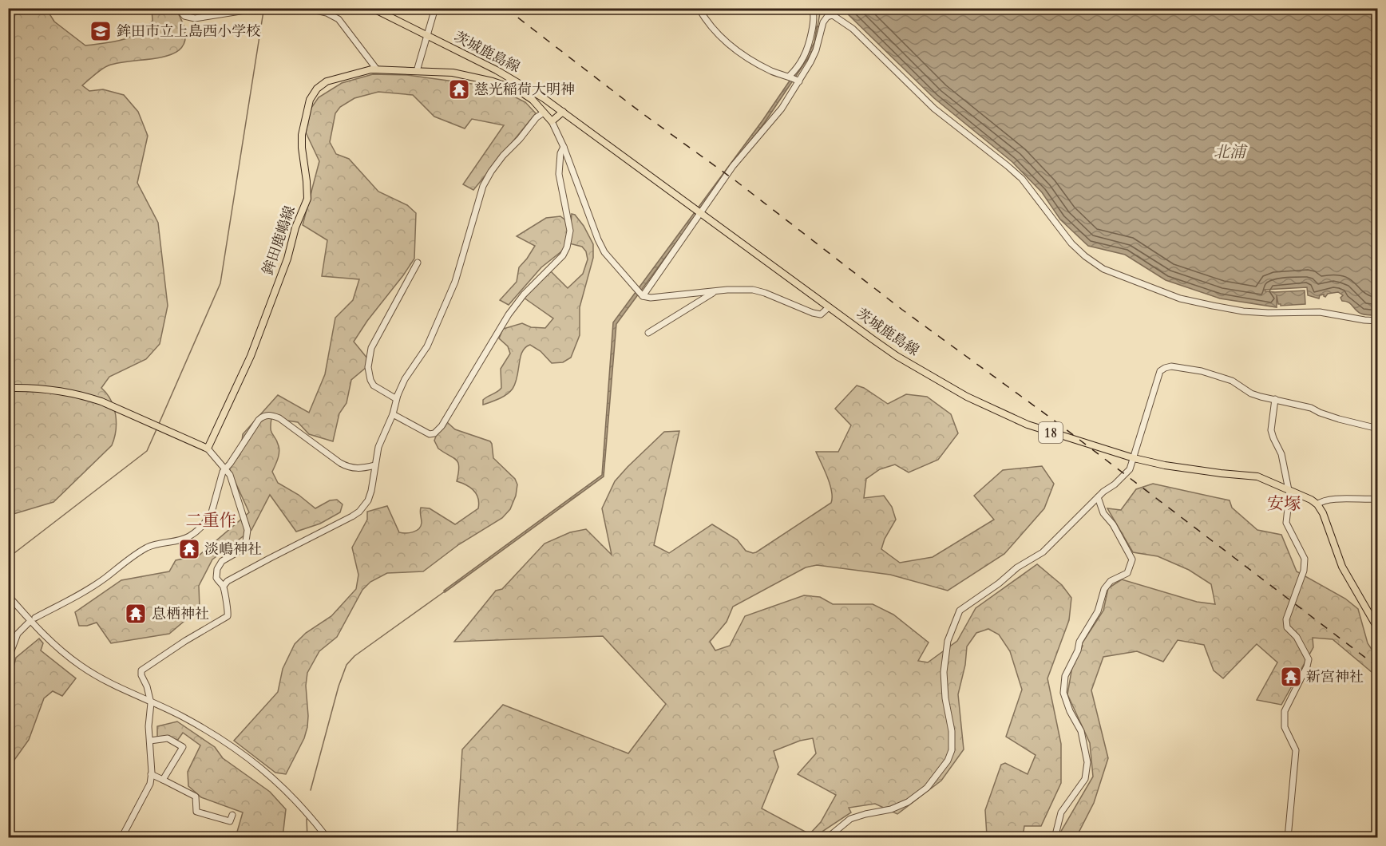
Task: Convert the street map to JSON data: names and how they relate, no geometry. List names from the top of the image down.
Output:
{
  "streets": {
    "main road": ["茨城鹿島線", "鉾田鹿嶋線", "18"]
  },
  "districts": ["安塚", "二重作"],
  "water": ["北浦"],
  "places": {
    "school or university": ["鉾田市立上島西小学校"],
    "temple": [
      "慈光稲荷大明神",
      "淡嶋神社",
      "息栖神社",
      "新宮神社"
    ]
  }
}
